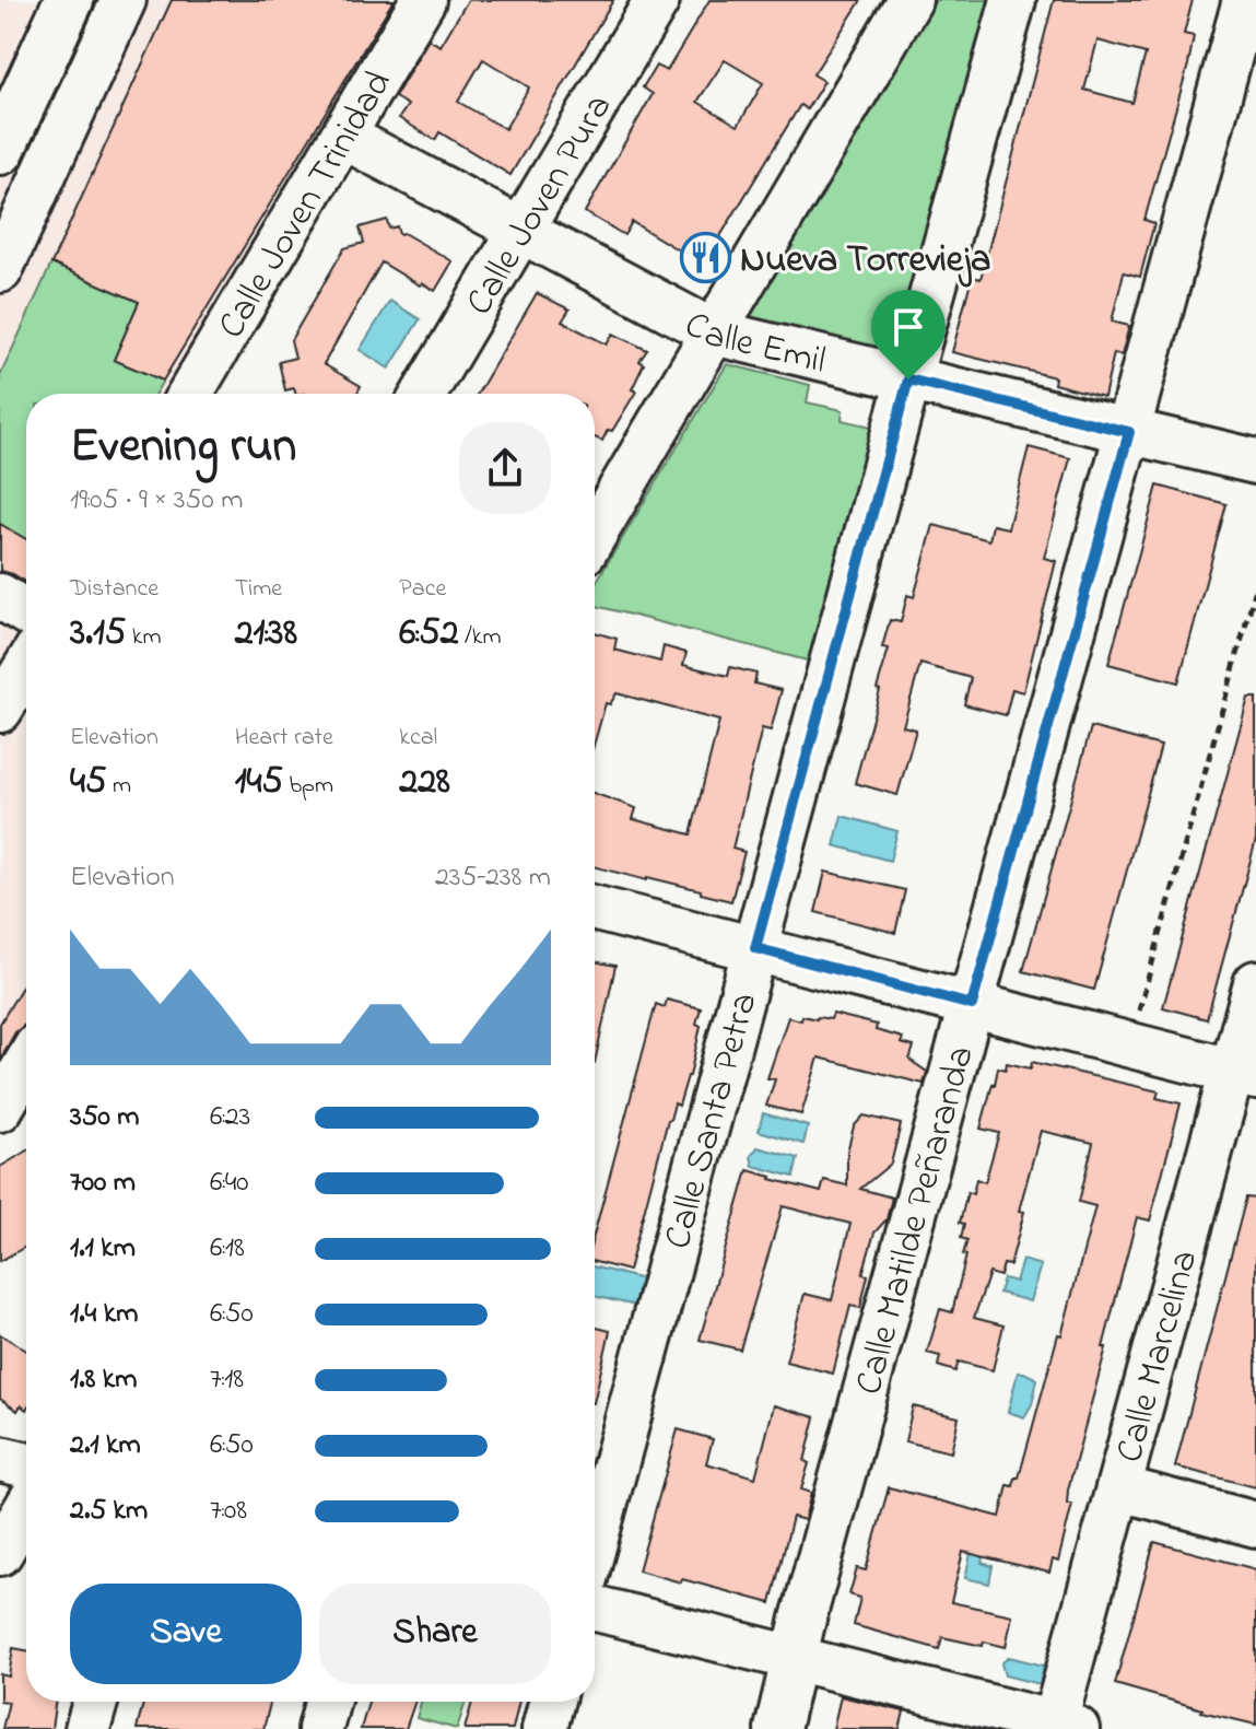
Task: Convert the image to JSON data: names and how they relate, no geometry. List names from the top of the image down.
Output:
{
  "streets": {
    "street": [
      "Calle Joven Trinidad",
      "Calle Joven Pura",
      "Calle Emil",
      "Calle Santa Petra",
      "Calle Matilde Peñaranda",
      "Calle Marcelina"
    ]
  },
  "crossings": [
    ["Calle Joven Trinidad", "Calle Emil"],
    ["Calle Joven Pura", "Calle Emil"],
    ["Calle Emil", "Calle Santa Petra"],
    ["Calle Emil", "Calle Matilde Peñaranda"]
  ],
  "places": {
    "restaurant": ["Nueva Torrevieja"]
  },
  "page": {
    "heading": ["Evening run", "19:05 · 9 × 350 m"],
    "stats": [
      ["Distance", "3.15 km"],
      ["Time", "21:38"],
      ["Pace", "6:52 /km"],
      ["Elevation", "45 m"],
      ["Heart rate", "145 bpm"],
      ["kcal", "228"]
    ],
    "chart": ["Elevation", "235–238 m"],
    "list": [
      {
        "name": "350 m",
        "note": "6:23"
      },
      {
        "name": "700 m",
        "note": "6:40"
      },
      {
        "name": "1.1 km",
        "note": "6:18"
      },
      {
        "name": "1.4 km",
        "note": "6:50"
      },
      {
        "name": "1.8 km",
        "note": "7:18"
      },
      {
        "name": "2.1 km",
        "note": "6:50"
      },
      {
        "name": "2.5 km",
        "note": "7:08"
      }
    ],
    "buttons": ["Save", "Share"]
  }
}
